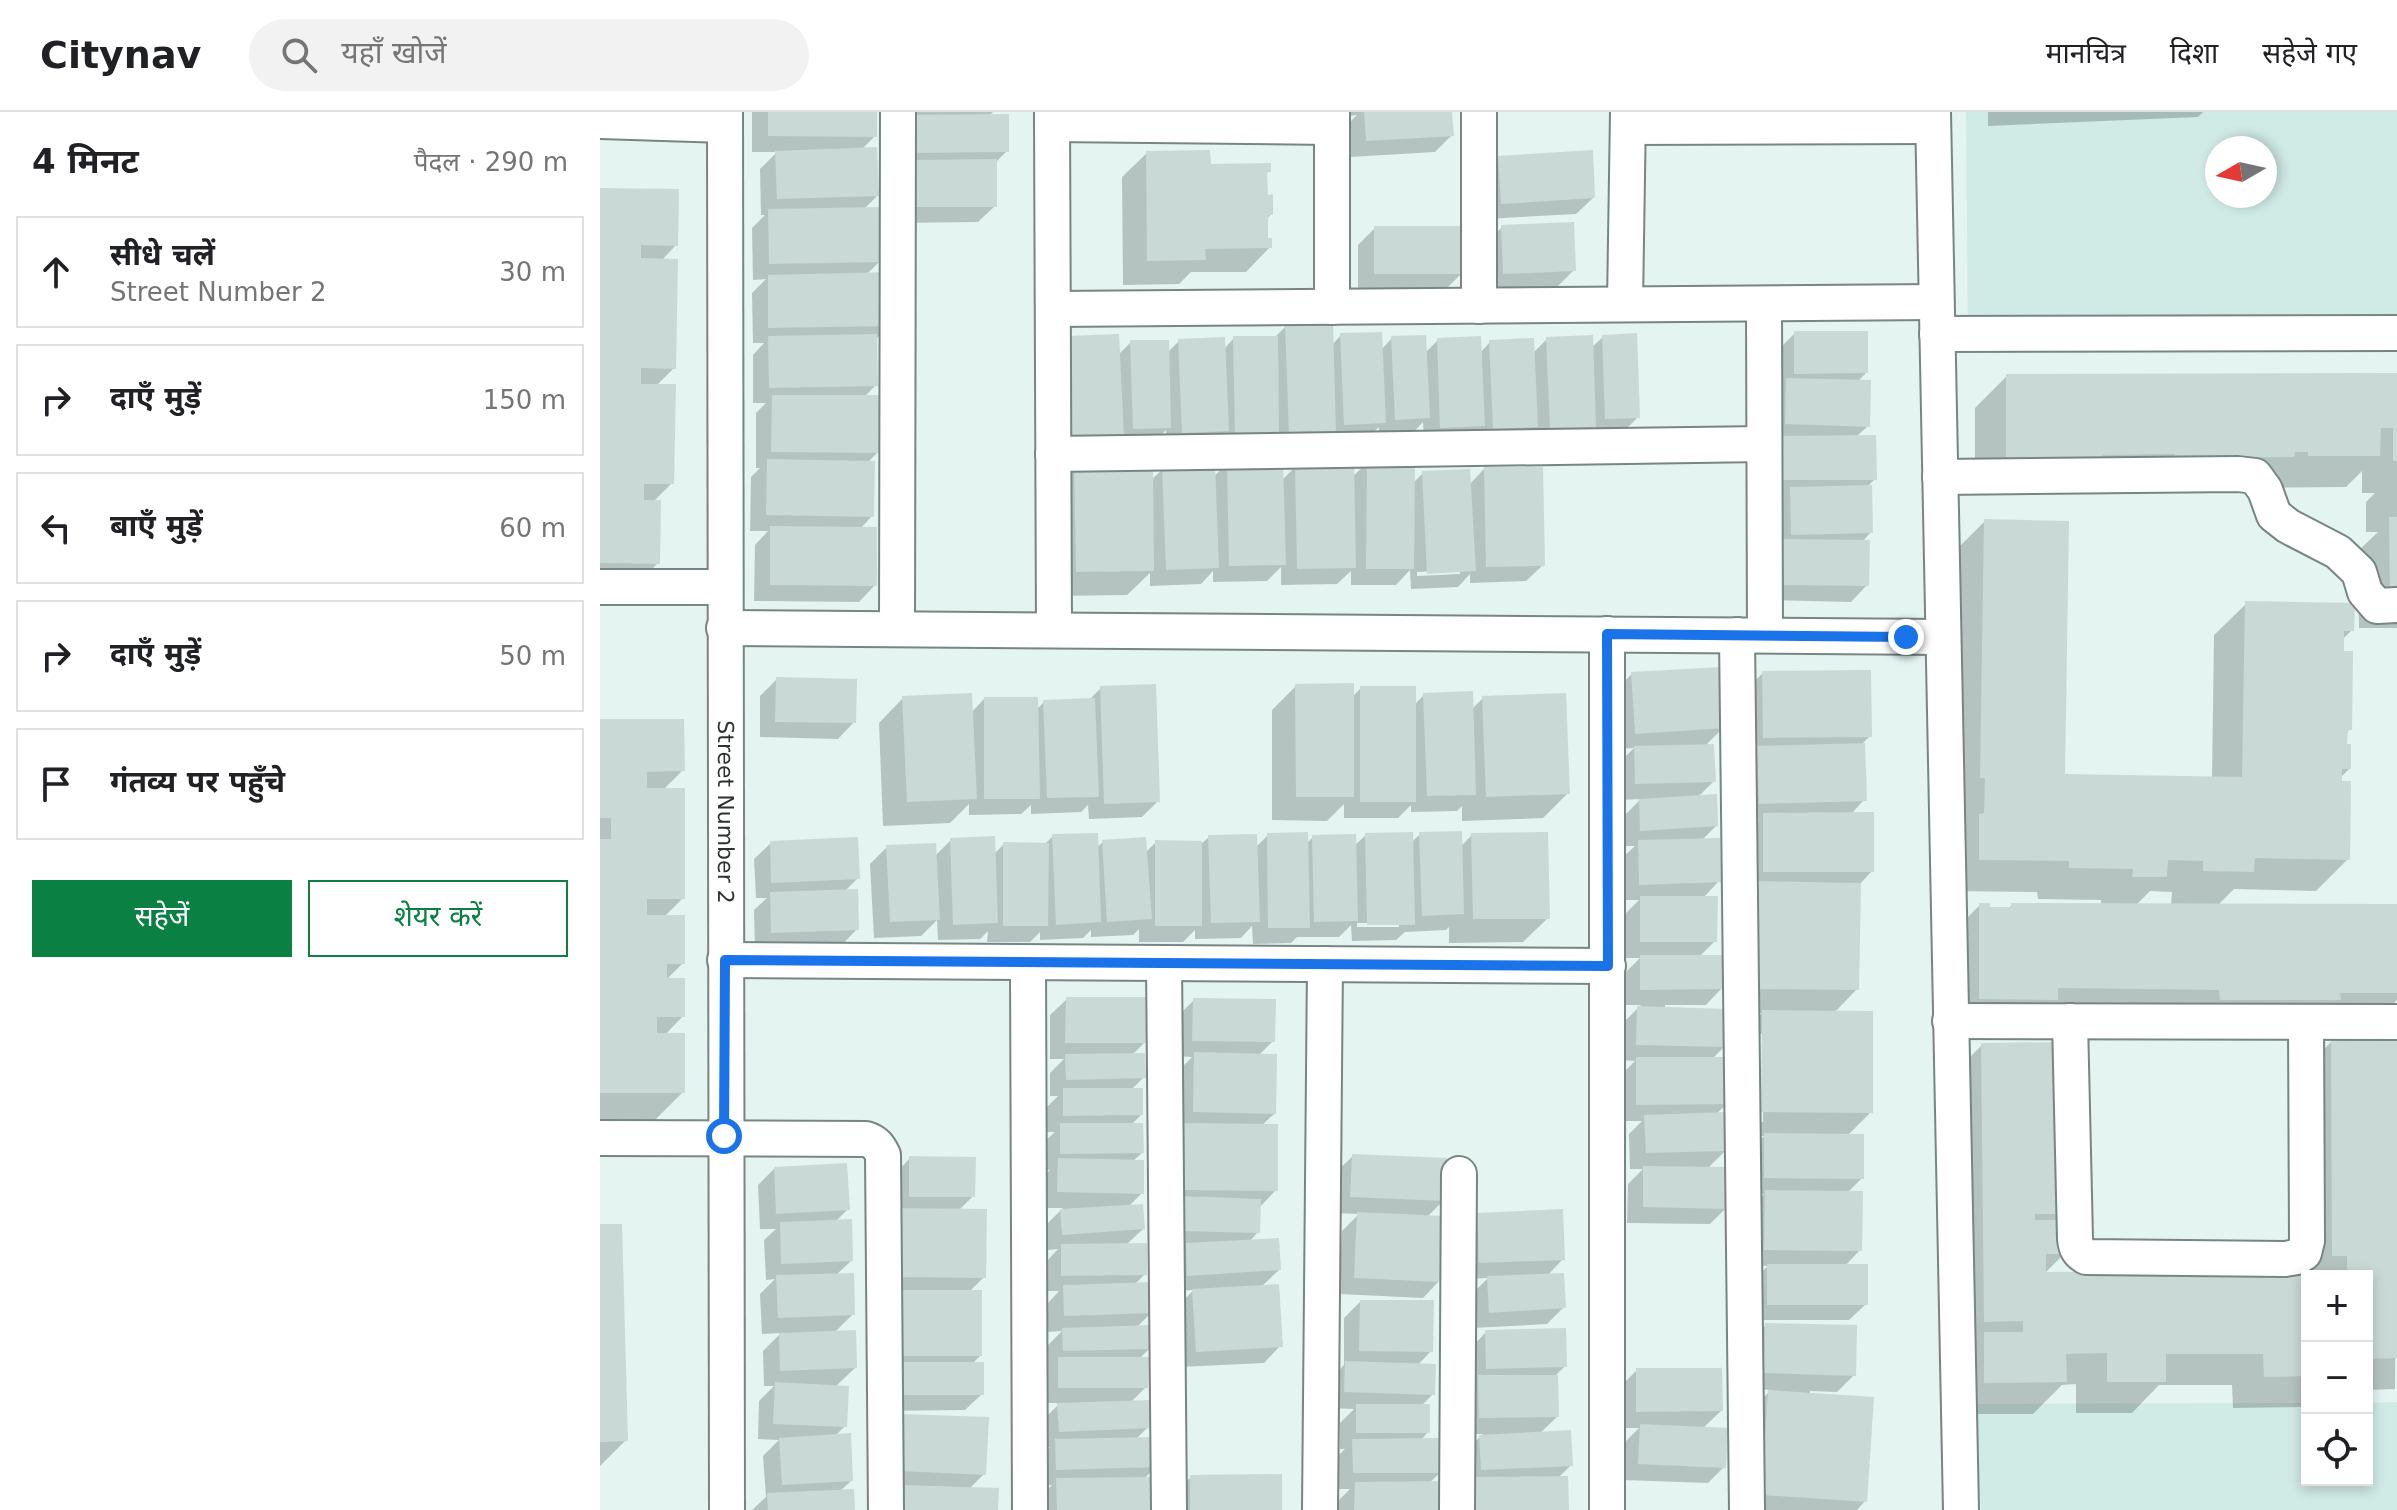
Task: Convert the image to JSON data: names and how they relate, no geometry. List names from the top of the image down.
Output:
{
  "streets": {
    "street": ["Street Number 2"]
  },
  "north": "left",
  "page": {
    "header": "Citynav",
    "search": "यहाँ खोजें",
    "nav": ["मानचित्र", "दिशा", "सहेजे गए"],
    "heading": ["4 मिनट", "पैदल · 290 m"],
    "list": [
      ["सीधे चलें", "Street Number 2", "30 m"],
      ["दाएँ मुड़ें", "150 m"],
      ["बाएँ मुड़ें", "60 m"],
      ["दाएँ मुड़ें", "50 m"],
      "गंतव्य पर पहुँचे"
    ],
    "buttons": ["सहेजें", "शेयर करें"],
    "map_buttons": ["+", "−"]
  }
}
